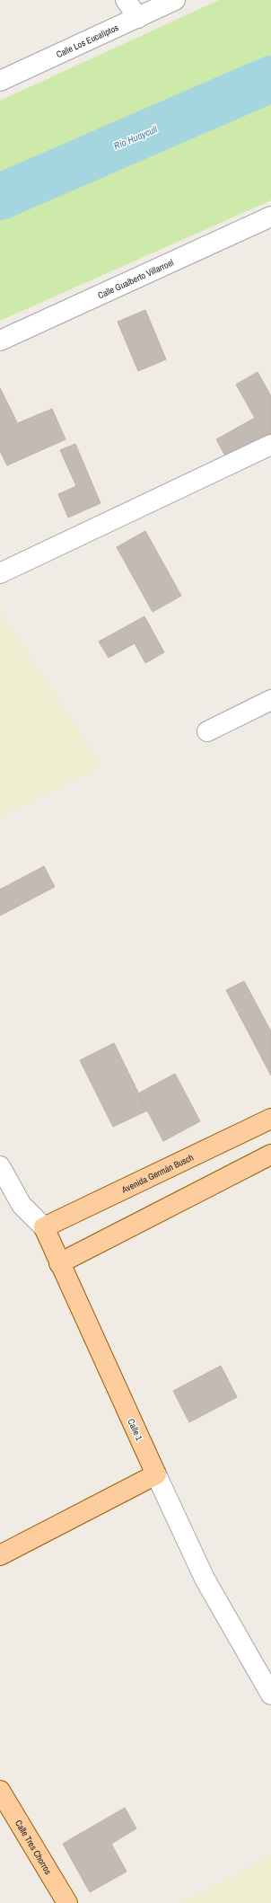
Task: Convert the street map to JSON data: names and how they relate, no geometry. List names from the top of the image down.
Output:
{
  "streets": {
    "main road": ["Avenida Germán Busch", "Calle 1", "Calle Tres Chorros"],
    "street": ["Calle Los Eucaliptos", "Calle Gualberto Villarroel"]
  },
  "crossings": [
    ["Avenida Germán Busch", "Calle 1"]
  ],
  "water": ["Río Huayculi"]
}
